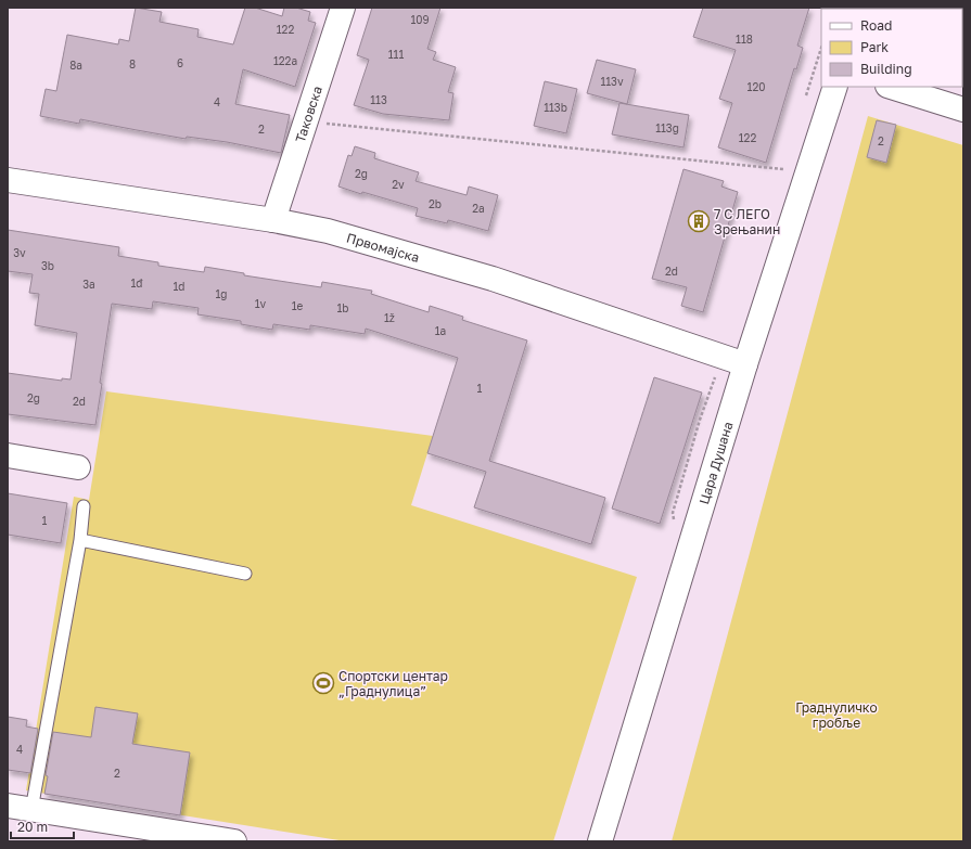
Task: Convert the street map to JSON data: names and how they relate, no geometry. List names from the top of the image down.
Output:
{
  "streets": {
    "street": ["Таковска", "Првомајска", "Цара Душана"]
  },
  "crossings": [
    ["Таковска", "Првомајска"],
    ["Првомајска", "Цара Душана"]
  ],
  "parks": ["Граднуличко гробље"],
  "places": {
    "building": ["7 С ЛЕГО Зрењанин"],
    "sports": ["Спортски центар „Граднулица”"]
  },
  "house_numbers": [
    "109",
    "122",
    "118",
    "111",
    "122a",
    "6",
    "8",
    "8a",
    "113v",
    "120",
    "113",
    "4",
    "113b",
    "113g",
    "2",
    "122",
    "2",
    "2g",
    "2v",
    "2b",
    "2a",
    "3v",
    "3b",
    "2d",
    "1đ",
    "3a",
    "1d",
    "1g",
    "1v",
    "1e",
    "1b",
    "1ž",
    "1a",
    "1",
    "2g",
    "2d",
    "1",
    "4",
    "2"
  ],
  "legend": ["Road", "Park", "Building"],
  "scale_bar": "20 m"
}
